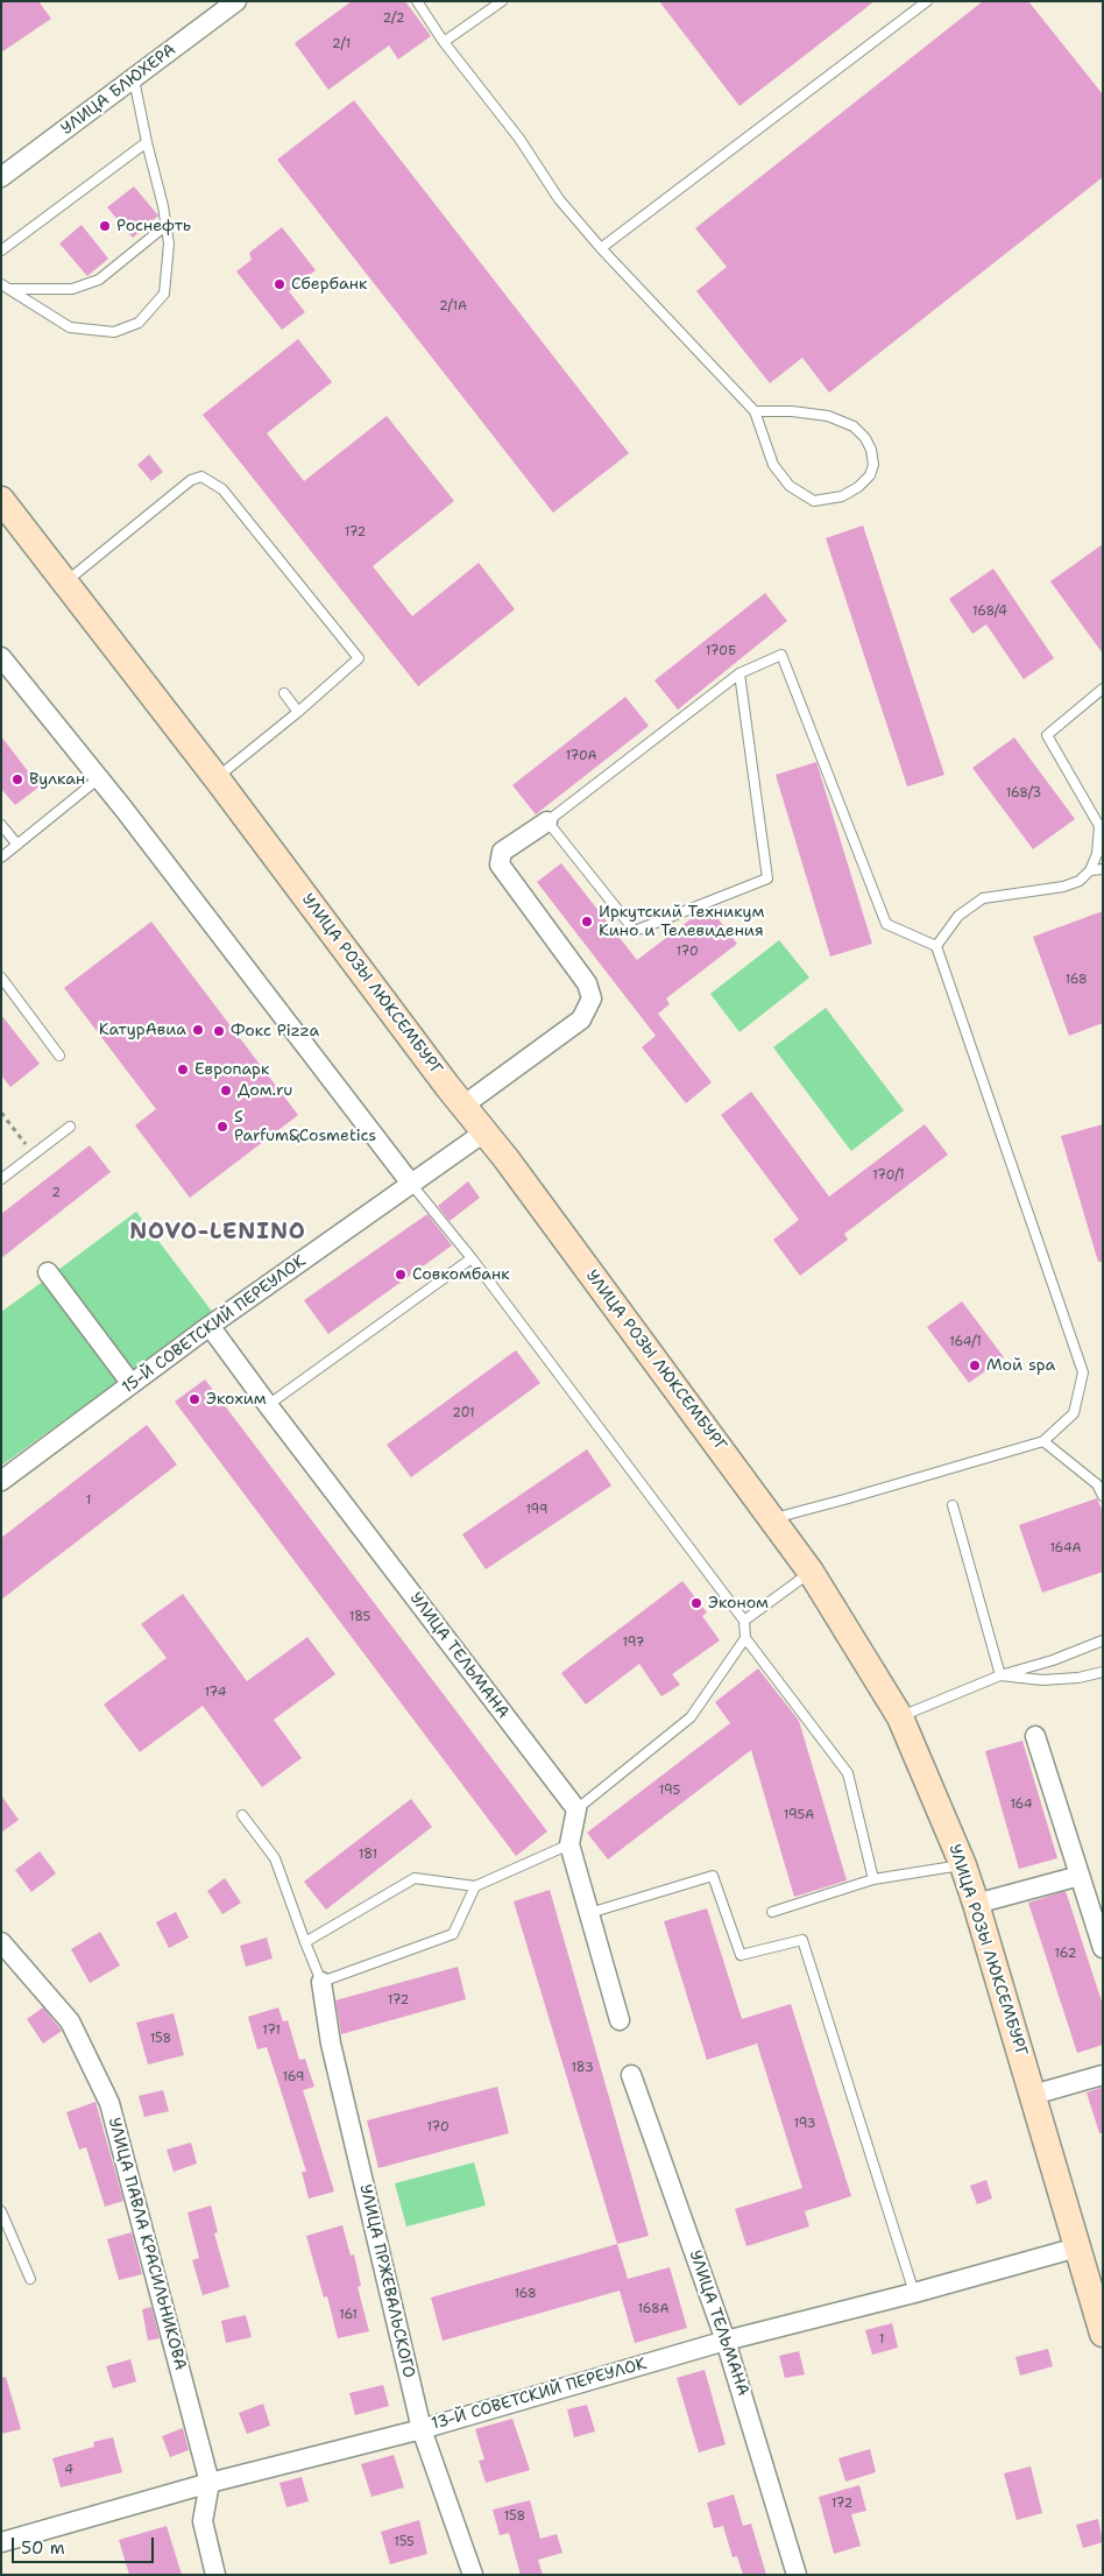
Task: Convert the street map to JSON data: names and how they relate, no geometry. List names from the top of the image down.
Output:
{
  "streets": {
    "main road": ["УЛИЦА РОЗЫ ЛЮКСЕМБУРГ"],
    "street": [
      "УЛИЦА БЛЮХЕРА",
      "15-Й СОВЕТСКИЙ ПЕРЕУЛОК",
      "УЛИЦА ТЕЛЬМАНА",
      "УЛИЦА ПАВЛА КРАСИЛЬНИКОВА",
      "УЛИЦА ПРЖЕВАЛЬСКОГО",
      "13-Й СОВЕТСКИЙ ПЕРЕУЛОК"
    ]
  },
  "crossings": [
    ["УЛИЦА РОЗЫ ЛЮКСЕМБУРГ", "15-Й СОВЕТСКИЙ ПЕРЕУЛОК"],
    ["УЛИЦА РОЗЫ ЛЮКСЕМБУРГ", "13-Й СОВЕТСКИЙ ПЕРЕУЛОК"],
    ["15-Й СОВЕТСКИЙ ПЕРЕУЛОК", "УЛИЦА ТЕЛЬМАНА"],
    ["УЛИЦА ТЕЛЬМАНА", "13-Й СОВЕТСКИЙ ПЕРЕУЛОК"],
    ["УЛИЦА ПАВЛА КРАСИЛЬНИКОВА", "13-Й СОВЕТСКИЙ ПЕРЕУЛОК"],
    ["УЛИЦА ПРЖЕВАЛЬСКОГО", "13-Й СОВЕТСКИЙ ПЕРЕУЛОК"]
  ],
  "districts": ["NOVO-LENINO"],
  "places": [
    "Роснефть",
    "Сбербанк",
    "Вулкан",
    "Иркутский Техникум Кино и Телевидения",
    "КатурАвиа",
    "Фокс Pizza",
    "Европарк",
    "Дом.ru",
    "S Parfum&Cosmetics",
    "Совкомбанк",
    "Мой spa",
    "Экохим",
    "Эконом"
  ],
  "house_numbers": [
    "2/2",
    "2/1",
    "2/1А",
    "172",
    "168/4",
    "170Б",
    "170А",
    "168/3",
    "170",
    "168",
    "170/1",
    "2",
    "164/1",
    "201",
    "1",
    "199",
    "164А",
    "185",
    "197",
    "174",
    "195",
    "164",
    "195А",
    "181",
    "162",
    "172",
    "171",
    "158",
    "183",
    "169",
    "193",
    "170",
    "168",
    "168А",
    "161",
    "1",
    "4",
    "172",
    "158",
    "155"
  ],
  "scale_bar": "50 m"
}
